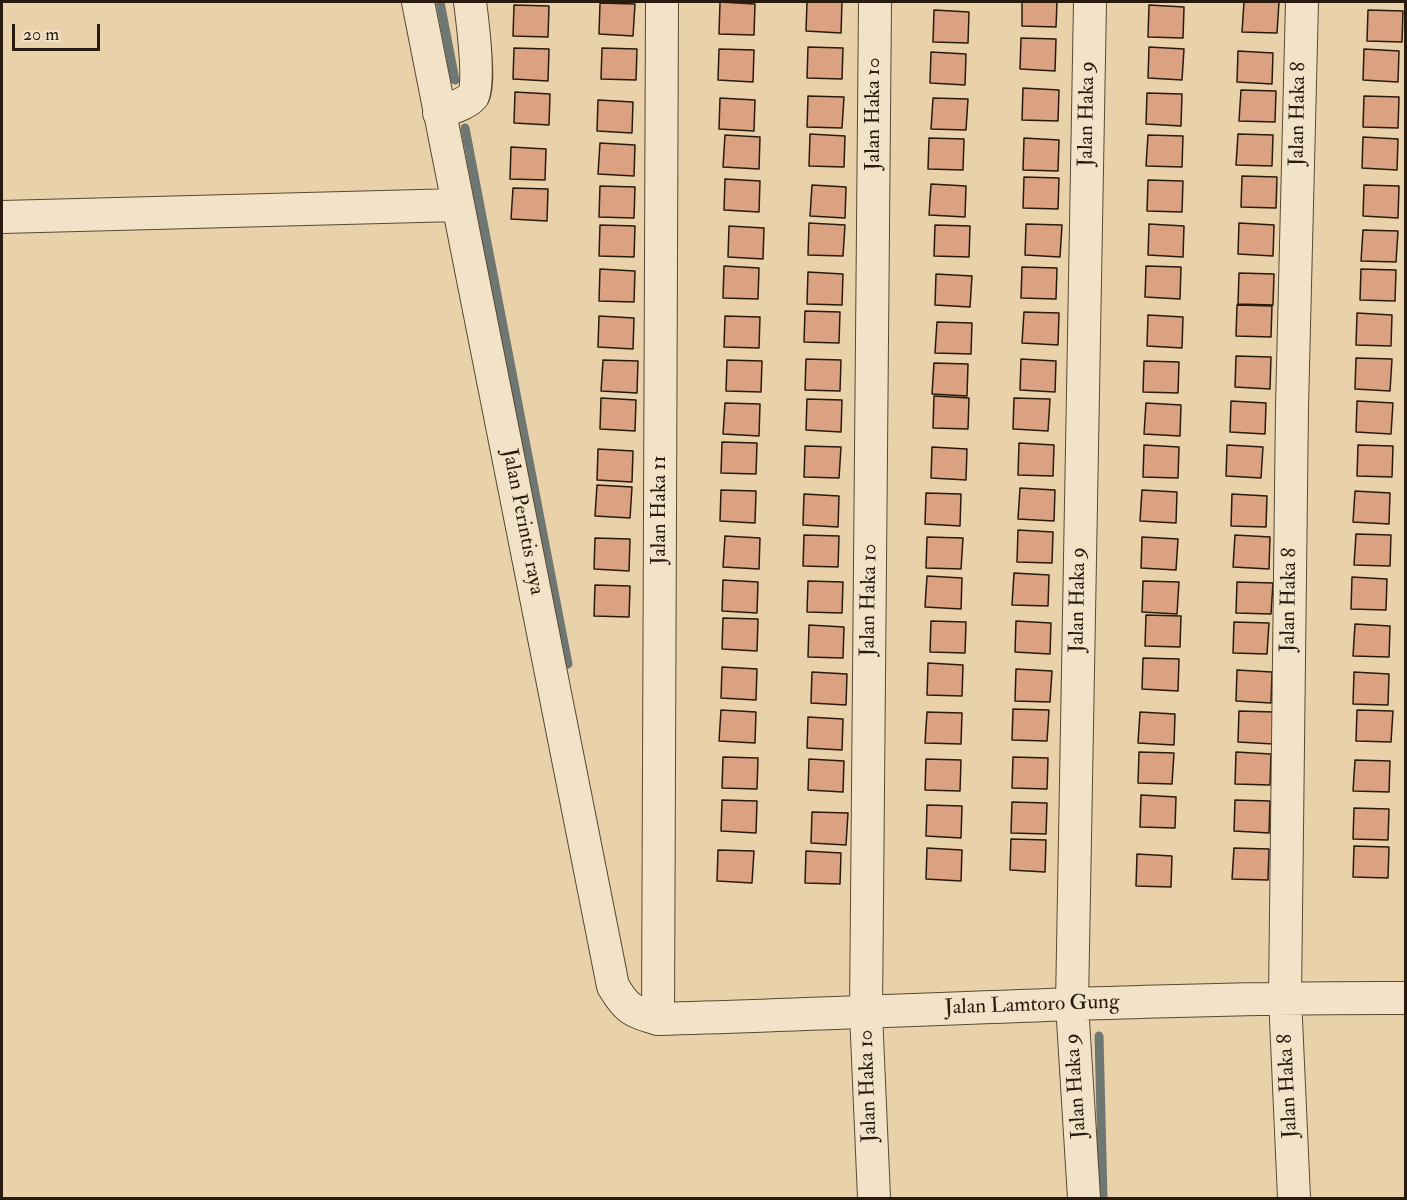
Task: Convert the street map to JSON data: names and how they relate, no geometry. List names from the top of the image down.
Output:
{
  "streets": {
    "street": [
      "Jalan Haka 10",
      "Jalan Haka 9",
      "Jalan Haka 8",
      "Jalan Haka 11",
      "Jalan Perintis raya",
      "Jalan Lamtoro Gung"
    ]
  },
  "crossings": [
    ["Jalan Haka 10", "Jalan Lamtoro Gung"],
    ["Jalan Haka 9", "Jalan Lamtoro Gung"],
    ["Jalan Haka 8", "Jalan Lamtoro Gung"],
    ["Jalan Haka 11", "Jalan Perintis raya"],
    ["Jalan Haka 11", "Jalan Lamtoro Gung"],
    ["Jalan Perintis raya", "Jalan Lamtoro Gung"]
  ],
  "scale_bar": "20 m"
}
